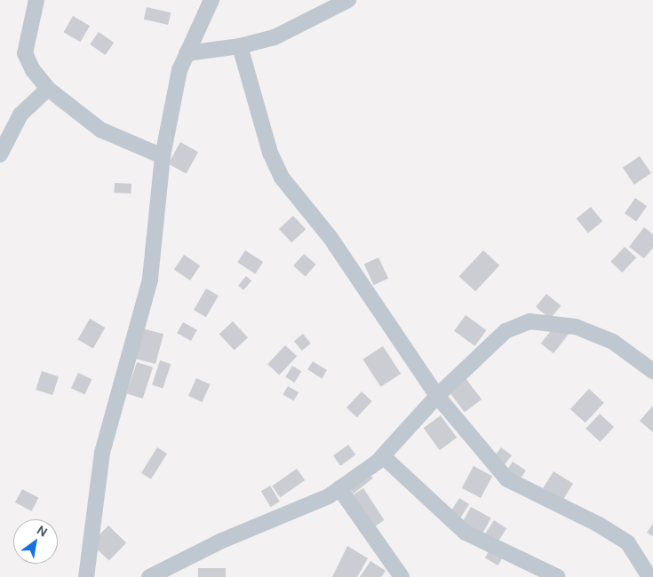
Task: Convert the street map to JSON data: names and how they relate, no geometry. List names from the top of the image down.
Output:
{
  "north": "top right"
}
